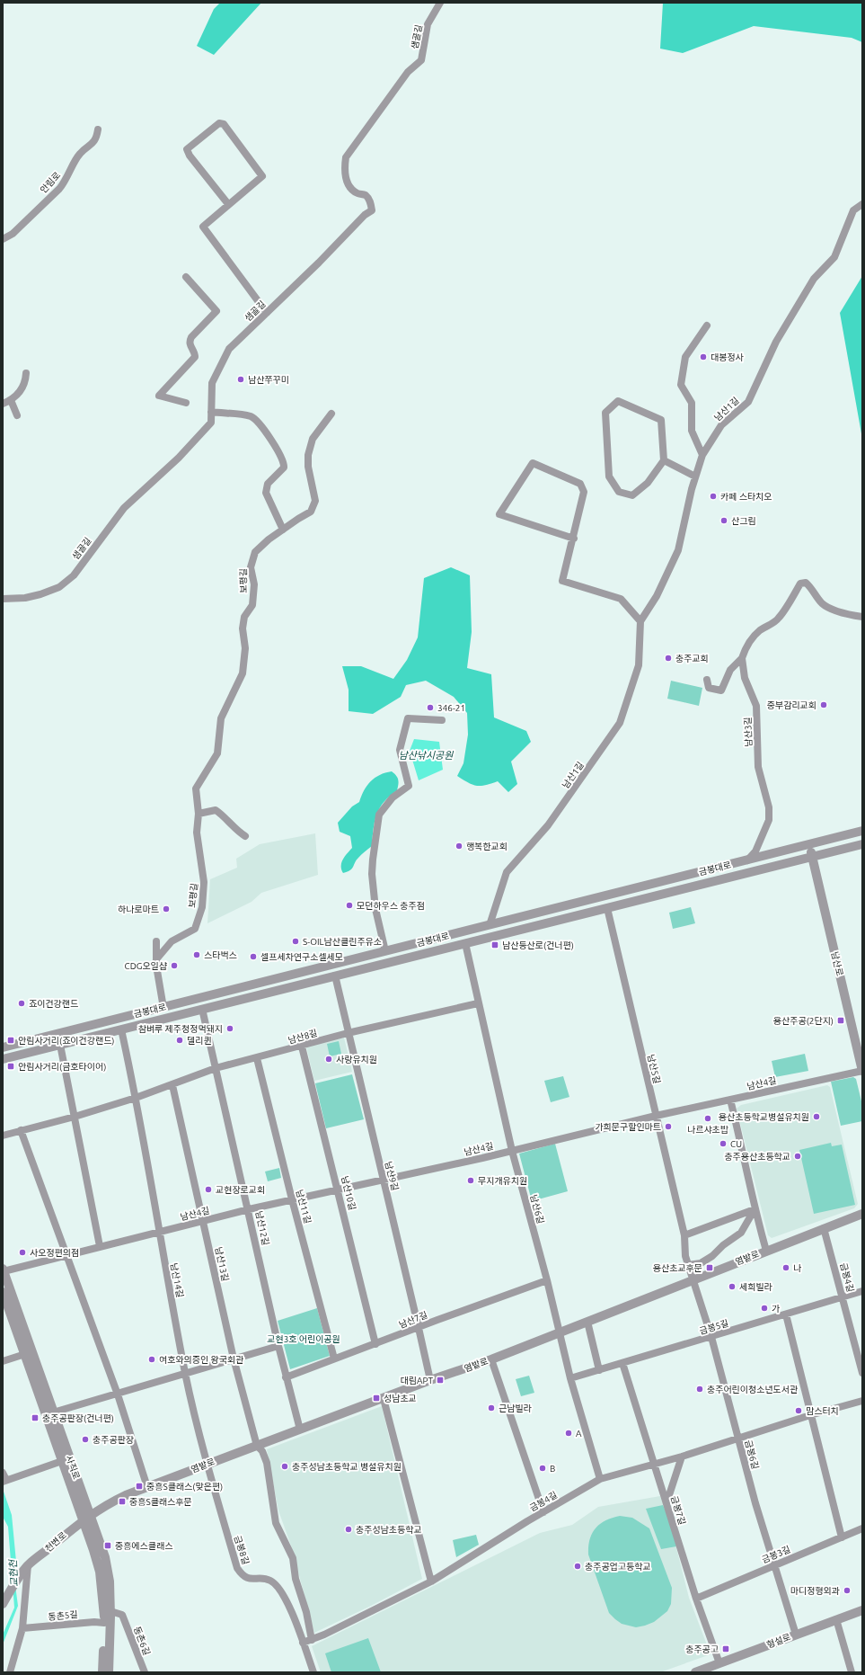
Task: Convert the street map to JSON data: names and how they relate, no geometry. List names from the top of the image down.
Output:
{
  "streets": {
    "street": [
      "샘골길",
      "안림로",
      "남산1길",
      "보평길",
      "남산3길",
      "금봉대로",
      "남산로",
      "남산8길",
      "남산5길",
      "남산4길",
      "남산9길",
      "남산10길",
      "남산11길",
      "남산6길",
      "남산12길",
      "염밭로",
      "남산13길",
      "금봉4길",
      "남산14길",
      "남산7길",
      "금봉5길",
      "금봉6길",
      "사직로",
      "금봉7길",
      "천변로",
      "금봉8길",
      "금봉3길",
      "동촌5길",
      "동촌6길",
      "형설로"
    ]
  },
  "crossings": [
    ["남산1길", "금봉대로"],
    ["남산3길", "금봉대로"],
    ["금봉대로", "남산로"],
    ["금봉대로", "남산5길"],
    ["금봉대로", "남산9길"],
    ["금봉대로", "남산6길"],
    ["금봉대로", "남산12길"],
    ["금봉대로", "남산14길"],
    ["남산로", "남산4길"],
    ["남산8길", "남산9길"],
    ["남산8길", "남산10길"],
    ["남산8길", "남산11길"],
    ["남산8길", "남산6길"],
    ["남산8길", "남산12길"],
    ["남산8길", "남산13길"],
    ["남산8길", "남산14길"],
    ["남산5길", "남산4길"],
    ["남산5길", "염밭로"],
    ["남산5길", "금봉6길"],
    ["남산4길", "남산9길"],
    ["남산4길", "남산10길"],
    ["남산4길", "남산11길"],
    ["남산4길", "남산6길"],
    ["남산4길", "남산12길"],
    ["남산4길", "남산13길"],
    ["남산4길", "남산14길"],
    ["남산4길", "사직로"],
    ["남산9길", "염밭로"],
    ["남산9길", "남산7길"],
    ["남산10길", "남산7길"],
    ["남산11길", "남산7길"],
    ["남산6길", "염밭로"],
    ["남산6길", "금봉4길"],
    ["남산6길", "남산7길"],
    ["남산6길", "금봉5길"],
    ["남산12길", "염밭로"],
    ["남산12길", "남산7길"],
    ["염밭로", "남산13길"],
    ["염밭로", "금봉4길"],
    ["염밭로", "남산14길"],
    ["염밭로", "금봉6길"],
    ["염밭로", "사직로"],
    ["염밭로", "천변로"],
    ["염밭로", "금봉8길"],
    ["남산13길", "금봉4길"],
    ["금봉4길", "금봉5길"],
    ["금봉4길", "금봉6길"],
    ["금봉4길", "금봉7길"],
    ["금봉4길", "금봉8길"],
    ["남산14길", "금봉8길"],
    ["금봉5길", "금봉6길"],
    ["금봉5길", "금봉7길"],
    ["금봉6길", "금봉3길"],
    ["금봉6길", "형설로"],
    ["사직로", "천변로"],
    ["사직로", "동촌5길"],
    ["사직로", "동촌6길"],
    ["금봉7길", "금봉3길"],
    ["금봉7길", "형설로"]
  ],
  "water": ["남산낚시공원", "교현천"],
  "parks": ["교현3호 어린이공원"],
  "places": {
    "other": [
      "대봉정사",
      "남산쭈꾸미",
      "카페 스타치오",
      "산그림",
      "충주교회",
      "중부감리교회",
      "346-21",
      "행복한교회",
      "모던하우스 충주점",
      "하나로마트",
      "S-OIL남산클린주유소",
      "스타벅스",
      "셀프세차연구소셀세모",
      "CDG오일샵",
      "죠이건강랜드",
      "참벼루 제주청정먹돼지",
      "델리퀸",
      "사랑유치원",
      "용산초등학교병설유치원",
      "나르샤초밥",
      "가희문구할인마트",
      "CU",
      "충주용산초등학교",
      "무지개유치원",
      "교현장로교회",
      "사오정편의점",
      "나",
      "세희빌라",
      "가",
      "여호와의증인 왕국회관",
      "충주어린이청소년도서관",
      "근남빌라",
      "맘스터치",
      "A",
      "충주공판장",
      "충주성남초등학교 병설유치원",
      "B",
      "충주성남초등학교",
      "충주공업고등학교",
      "마디정형외과"
    ],
    "transit": [
      "남산등산로(건너편)",
      "용산주공(2단지)",
      "안림사거리(죠이건강랜드)",
      "안림사거리(금호타이어)",
      "용산초교후문",
      "대림APT",
      "성남초교",
      "충주공판장(건너편)",
      "중흥S클래스(맞은편)",
      "중흥S클래스후문",
      "중흥에스클래스",
      "충주공고"
    ]
  }
}
